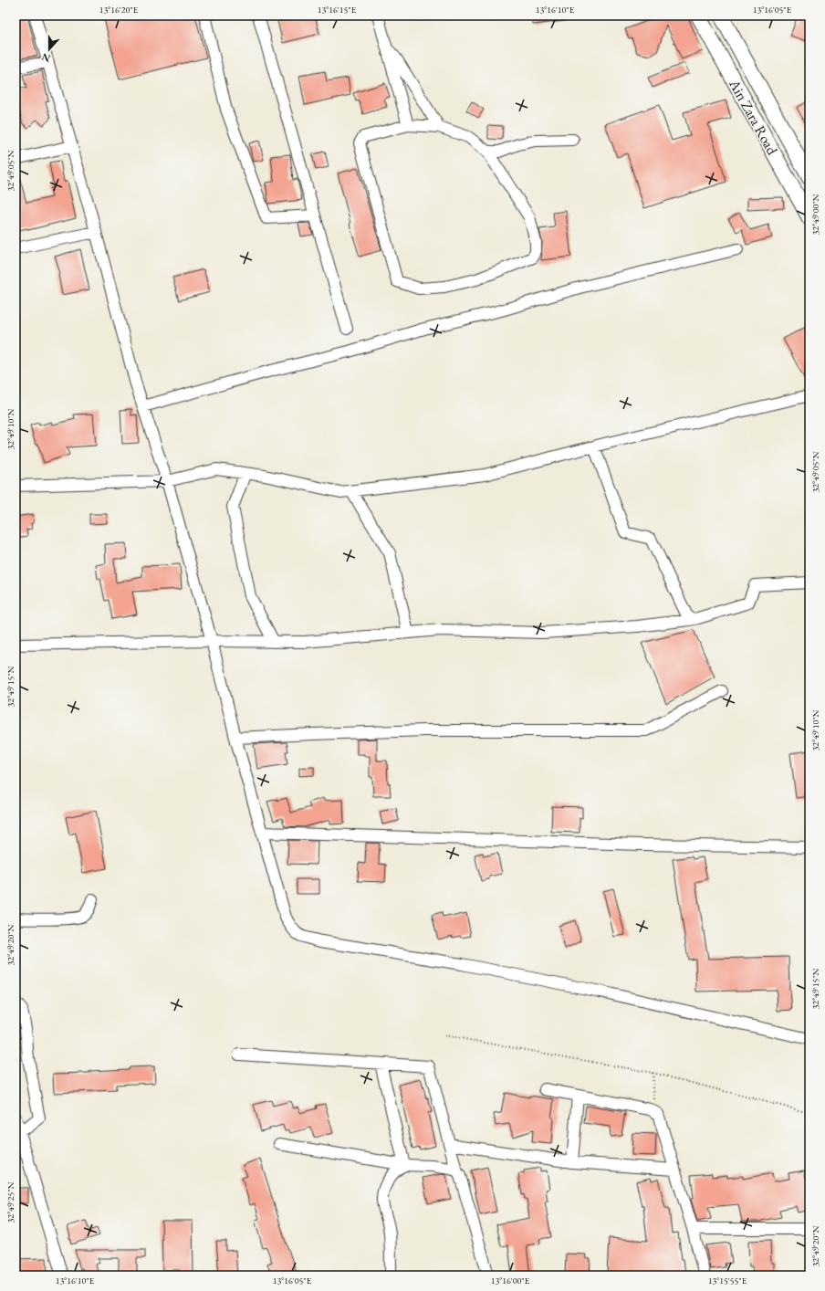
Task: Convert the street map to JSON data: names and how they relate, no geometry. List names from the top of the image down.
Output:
{
  "streets": {
    "main road": ["Ain Zara Road"]
  },
  "north": "bottom",
  "coordinates": [
    "13°16'20\"E",
    "13°16'15\"E",
    "13°16'10\"E",
    "13°16'05\"E",
    "32°49'05\"N",
    "32°49'00\"N",
    "32°49'10\"N",
    "32°49'15\"N",
    "32°49'20\"N",
    "32°49'25\"N",
    "13°16'00\"E",
    "13°15'55\"E"
  ]
}
